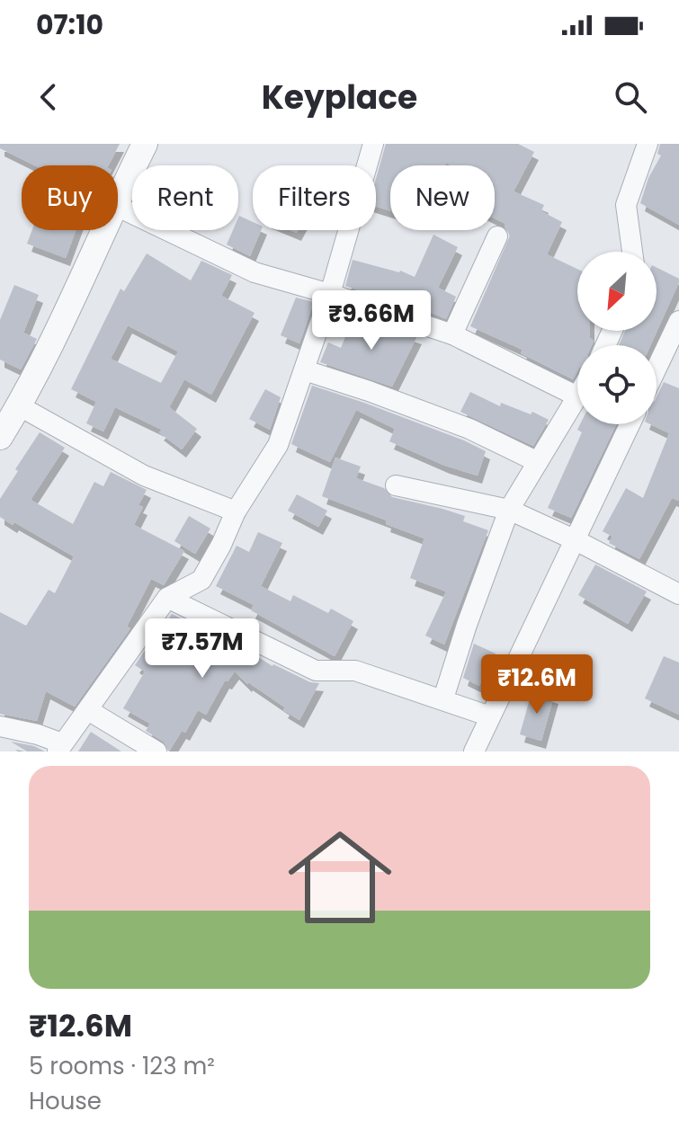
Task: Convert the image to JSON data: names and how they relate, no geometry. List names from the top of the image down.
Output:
{
  "north": "bottom left",
  "page": {
    "status": "07:10",
    "header": "Keyplace",
    "chip": [
      "Buy",
      "Rent",
      "Filters",
      "New"
    ],
    "price": ["₹9.66M", "₹7.57M", "₹12.6M"],
    "list": [
      {
        "name": "₹12.6M",
        "note": "5 rooms · 123 m² · House"
      }
    ]
  }
}
